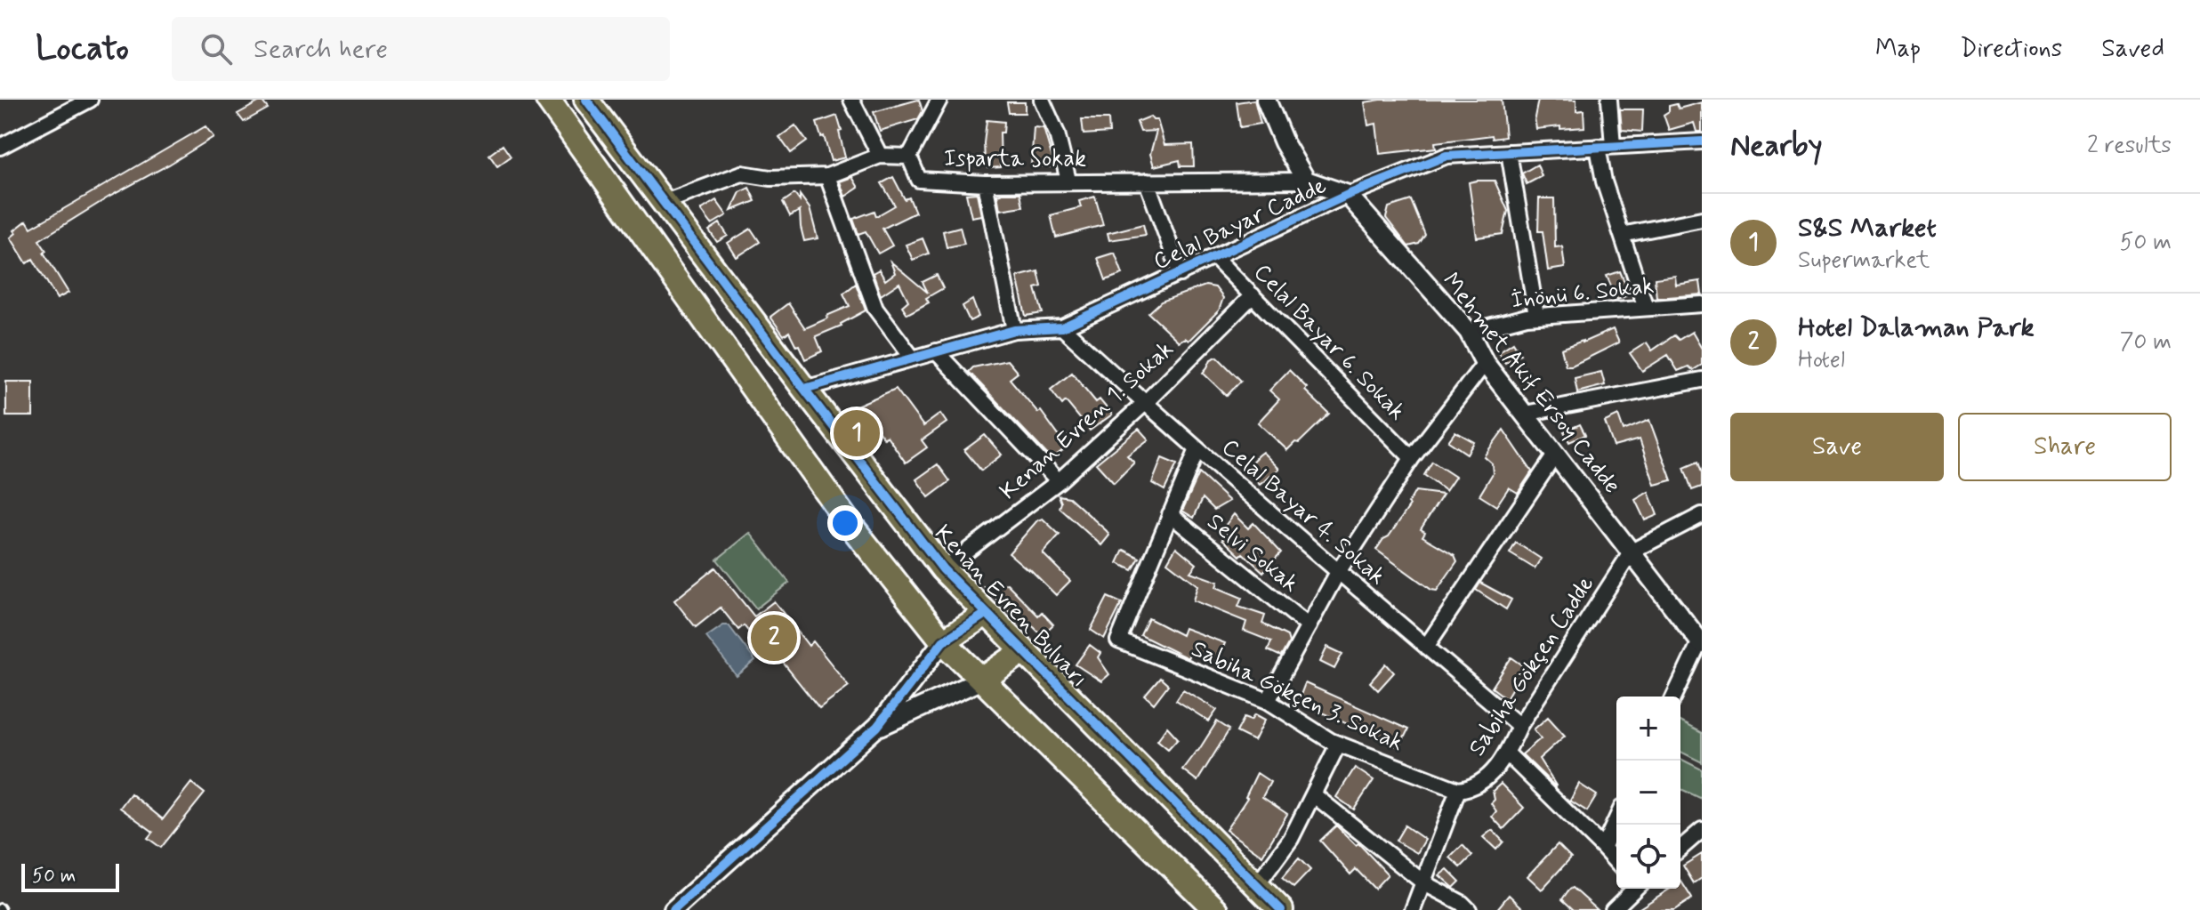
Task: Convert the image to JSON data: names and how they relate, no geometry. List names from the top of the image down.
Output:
{
  "streets": {
    "main road": ["Kenan Evren Bulvarı"],
    "street": [
      "Isparta Sokak",
      "Celal Bayar Cadde",
      "İnönü 6. Sokak",
      "Celal Bayar 6. Sokak",
      "Mehmet Akif Ersoy Cadde",
      "Kenan Evren 1. Sokak",
      "Celal Bayar 4. Sokak",
      "Selvi Sokak",
      "Sabiha Gökçen Cadde",
      "Sabiha Gökçen 3. Sokak"
    ]
  },
  "crossings": [
    ["Isparta Sokak", "Mehmet Akif Ersoy Cadde"],
    ["Isparta Sokak", "Kenan Evren Bulvarı"],
    ["Celal Bayar Cadde", "Celal Bayar 6. Sokak"],
    ["Celal Bayar Cadde", "Mehmet Akif Ersoy Cadde"],
    ["Celal Bayar Cadde", "Celal Bayar 4. Sokak"],
    ["Celal Bayar Cadde", "Kenan Evren Bulvarı"],
    ["İnönü 6. Sokak", "Mehmet Akif Ersoy Cadde"],
    ["Celal Bayar 6. Sokak", "Kenan Evren 1. Sokak"],
    ["Mehmet Akif Ersoy Cadde", "Sabiha Gökçen Cadde"],
    ["Kenan Evren 1. Sokak", "Celal Bayar 4. Sokak"],
    ["Kenan Evren 1. Sokak", "Kenan Evren Bulvarı"],
    ["Celal Bayar 4. Sokak", "Sabiha Gökçen Cadde"],
    ["Selvi Sokak", "Sabiha Gökçen 3. Sokak"],
    ["Sabiha Gökçen Cadde", "Sabiha Gökçen 3. Sokak"]
  ],
  "scale_bar": "50 m",
  "page": {
    "header": "Locato",
    "search": "Search here",
    "nav": ["Map", "Directions", "Saved"],
    "heading": ["Nearby", "2 results"],
    "list": [
      {
        "mark": "1",
        "name": "S&S Market",
        "note": "Supermarket",
        "value": "50 m"
      },
      {
        "mark": "2",
        "name": "Hotel Dalaman Park",
        "note": "Hotel",
        "value": "70 m"
      }
    ],
    "buttons": ["Save", "Share"],
    "pins": ["1", "2"],
    "map_buttons": ["+", "−"],
    "scale": "50 m"
  }
}
